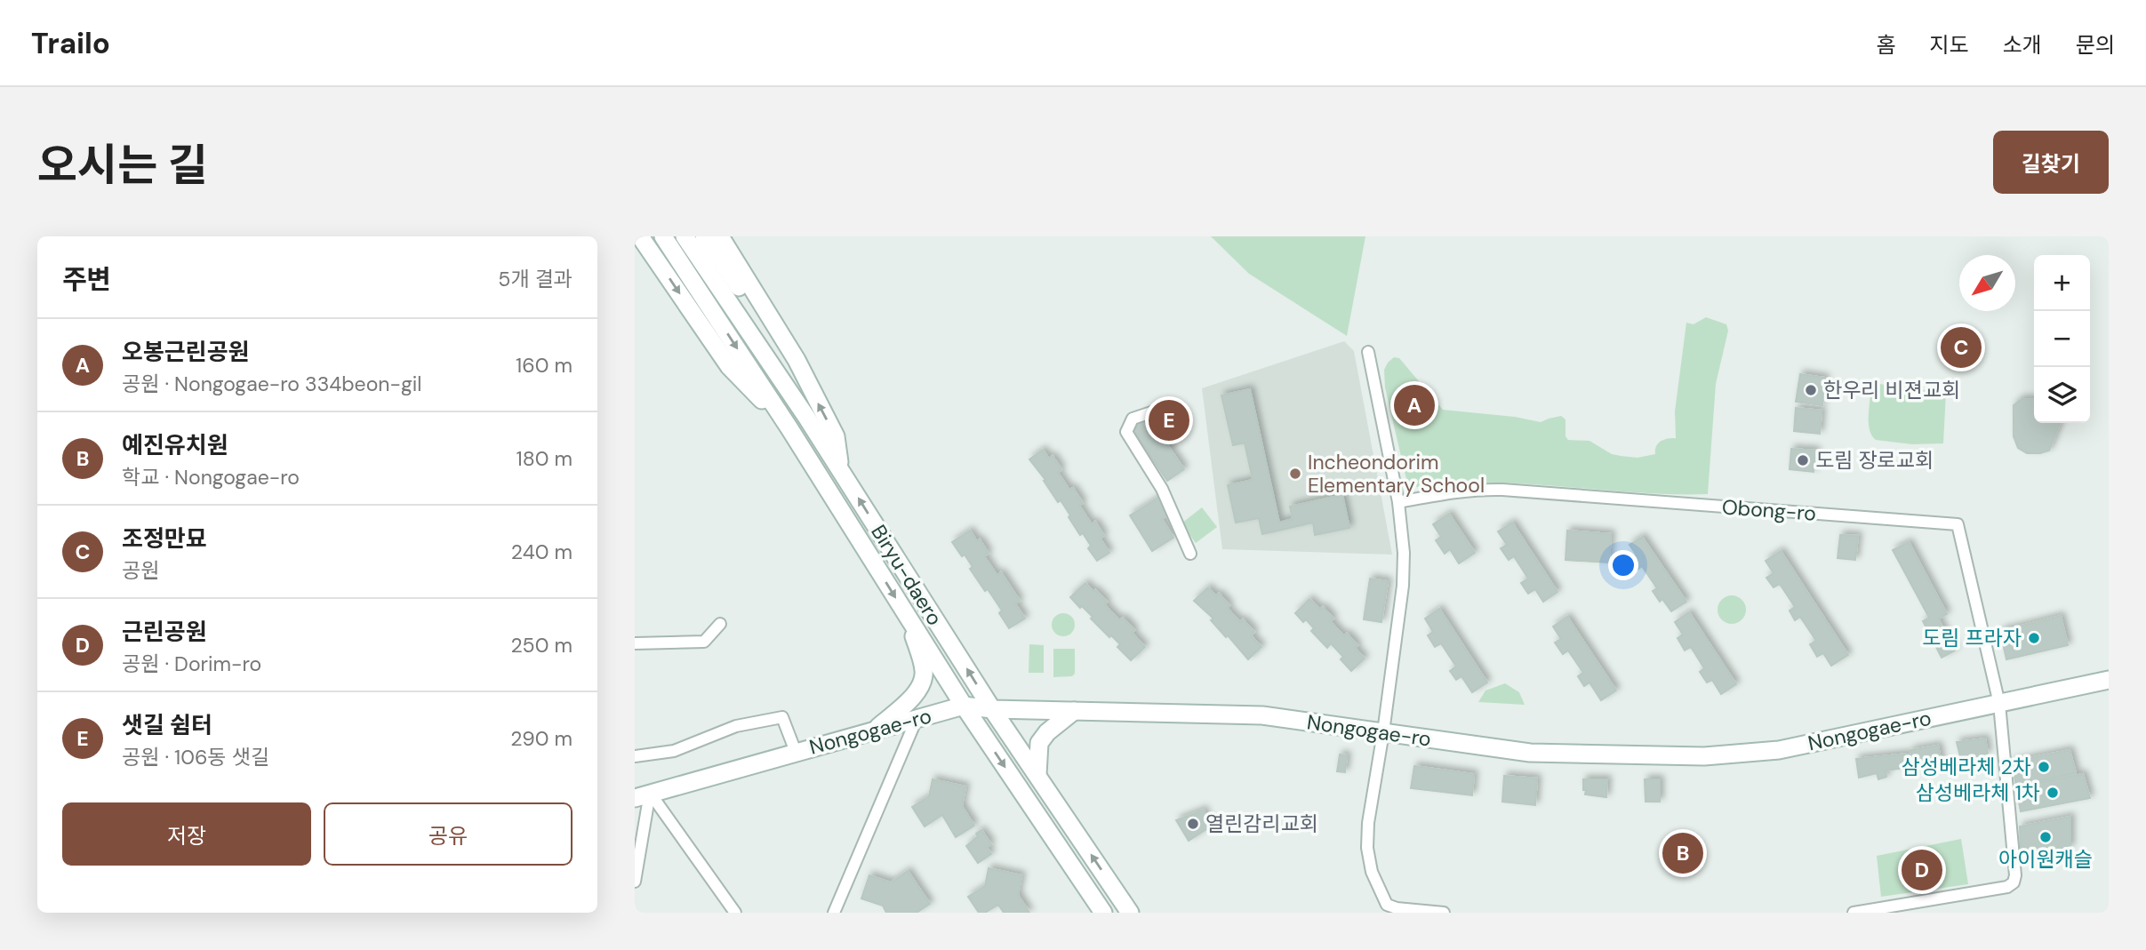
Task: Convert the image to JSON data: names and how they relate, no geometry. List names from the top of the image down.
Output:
{
  "streets": {
    "main road": ["Biryu-daero", "Nongogae-ro"],
    "street": ["Obong-ro"]
  },
  "crossings": [
    ["Obong-ro", "Nongogae-ro"],
    ["Biryu-daero", "Nongogae-ro"]
  ],
  "places": [
    "한우리 비젼교회",
    "도림 장로교회",
    "Incheondorim Elementary School",
    "도림 프라자",
    "삼성베라체 2차",
    "삼성베라체 1차",
    "열린감리교회",
    "아이원캐슬"
  ],
  "north": "bottom left",
  "page": {
    "header": "Trailo",
    "nav": [
      "홈",
      "지도",
      "소개",
      "문의"
    ],
    "title": "오시는 길",
    "buttons": [
      "길찾기",
      ["저장", "공유"]
    ],
    "heading": ["주변", "5개 결과"],
    "map_buttons": ["+", "−"],
    "list": [
      {
        "mark": "A",
        "name": "오봉근린공원",
        "note": "공원 · Nongogae-ro 334beon-gil",
        "value": "160 m"
      },
      {
        "mark": "B",
        "name": "예진유치원",
        "note": "학교 · Nongogae-ro",
        "value": "180 m"
      },
      {
        "mark": "C",
        "name": "조정만묘",
        "note": "공원",
        "value": "240 m"
      },
      {
        "mark": "D",
        "name": "근린공원",
        "note": "공원 · Dorim-ro",
        "value": "250 m"
      },
      {
        "mark": "E",
        "name": "샛길 쉼터",
        "note": "공원 · 106동 샛길",
        "value": "290 m"
      }
    ],
    "pins": [
      "C",
      "A",
      "E",
      "B",
      "D"
    ]
  }
}
